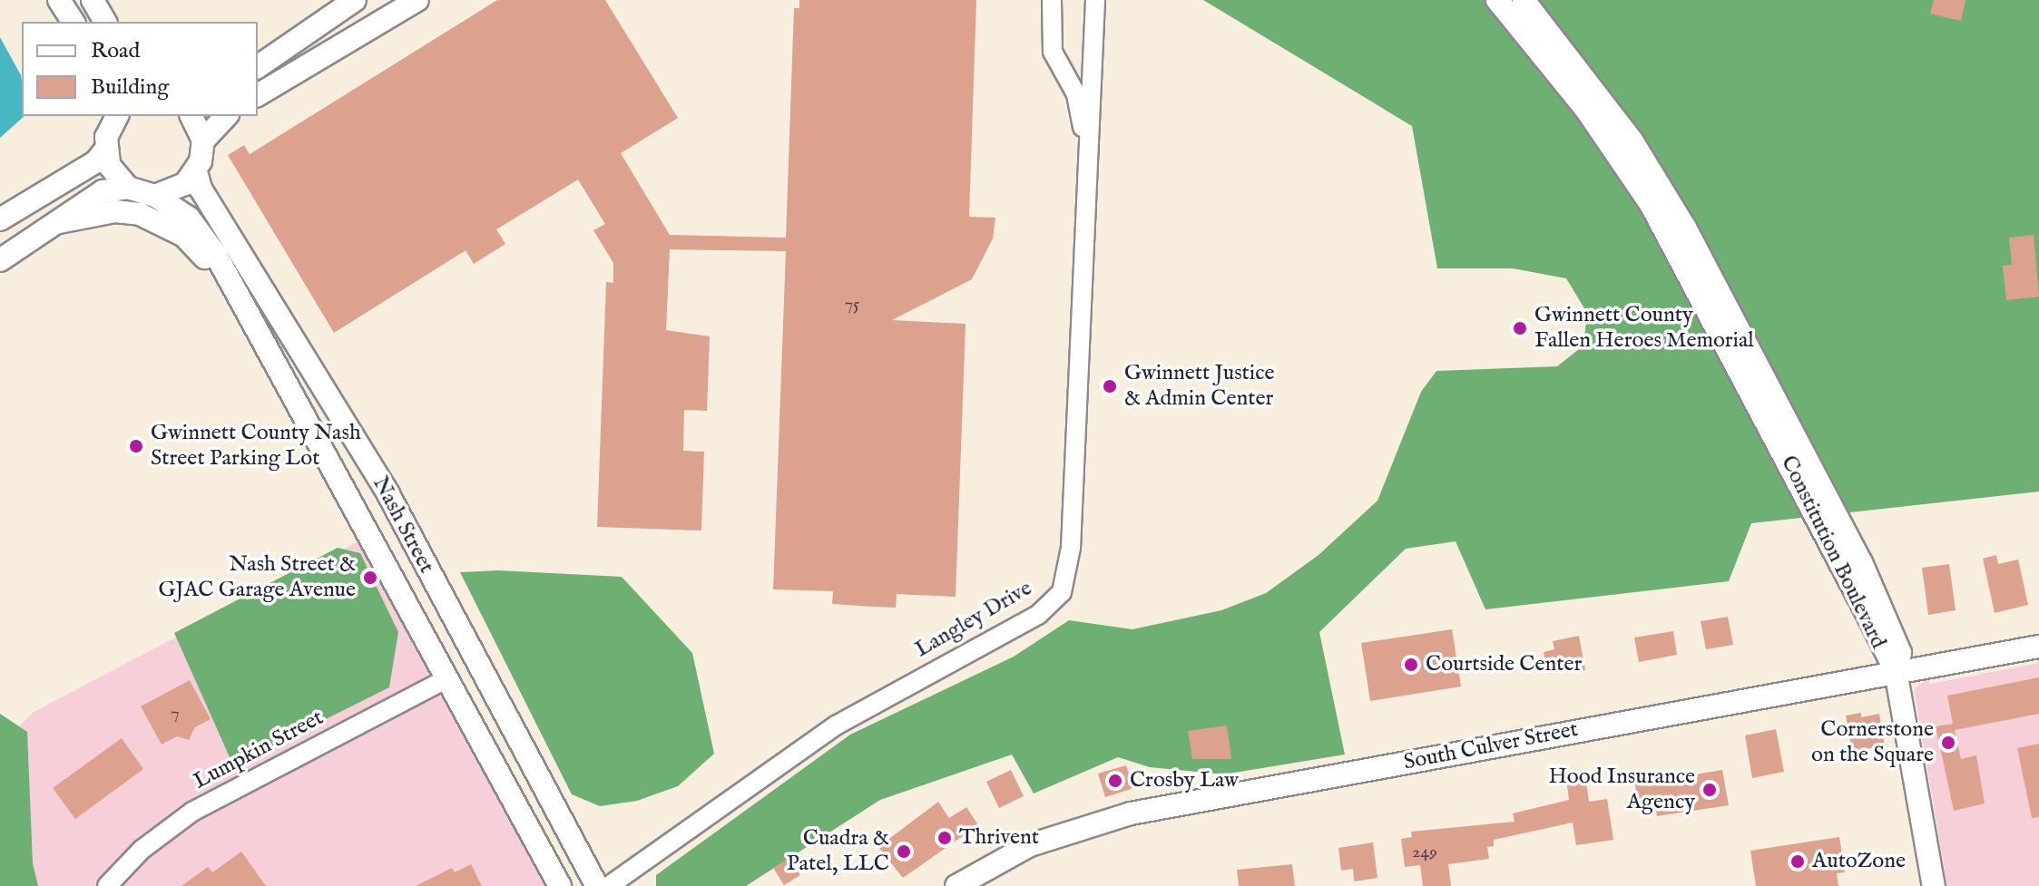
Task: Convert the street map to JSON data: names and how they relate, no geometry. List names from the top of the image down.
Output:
{
  "streets": {
    "street": [
      "Nash Street",
      "Constitution Boulevard",
      "Langley Drive",
      "South Culver Street",
      "Lumpkin Street"
    ]
  },
  "crossings": [
    ["Nash Street", "Lumpkin Street"],
    ["Constitution Boulevard", "South Culver Street"]
  ],
  "places": [
    "Gwinnett County Fallen Heroes Memorial",
    "Gwinnett Justice & Admin Center",
    "Gwinnett County Nash Street Parking Lot",
    "Nash Street & GJAC Garage Avenue",
    "Courtside Center",
    "Cornerstone on the Square",
    "Crosby Law",
    "Hood Insurance Agency",
    "Thrivent",
    "Cuadra & Patel, LLC",
    "AutoZone"
  ],
  "house_numbers": ["75", "7", "249"],
  "legend": ["Road", "Building"]
}
